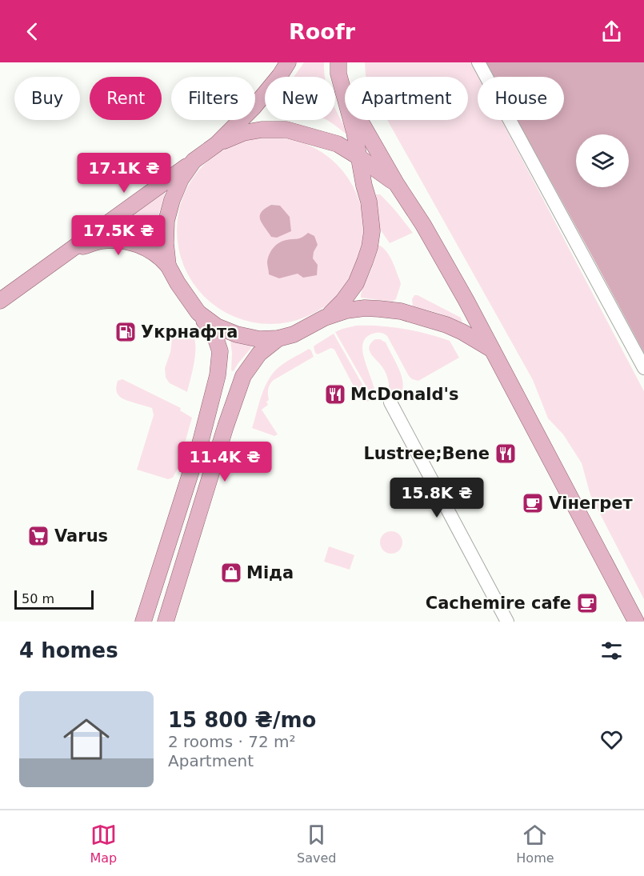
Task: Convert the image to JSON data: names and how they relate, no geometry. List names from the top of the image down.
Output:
{
  "places": {
    "fuel station": ["Укрнафта"],
    "restaurant": ["McDonald's", "Lustree;Bene"],
    "cafe": ["Vінегрет", "Cachemire cafe"],
    "supermarket": ["Varus"],
    "shop": ["Міда"]
  },
  "scale_bar": "50 m",
  "page": {
    "header": "Roofr",
    "chip": [
      "Buy",
      "Rent",
      "Filters",
      "New",
      "Apartment",
      "House"
    ],
    "price": [
      "17.1K ₴",
      "17.5K ₴",
      "11.4K ₴",
      "15.8K ₴"
    ],
    "scale": "50 m",
    "heading": "4 homes",
    "list": [
      {
        "name": "15 800 ₴/mo",
        "note": "2 rooms · 72 m² · Apartment"
      }
    ],
    "tabs": ["Map", "Saved", "Home"]
  }
}
